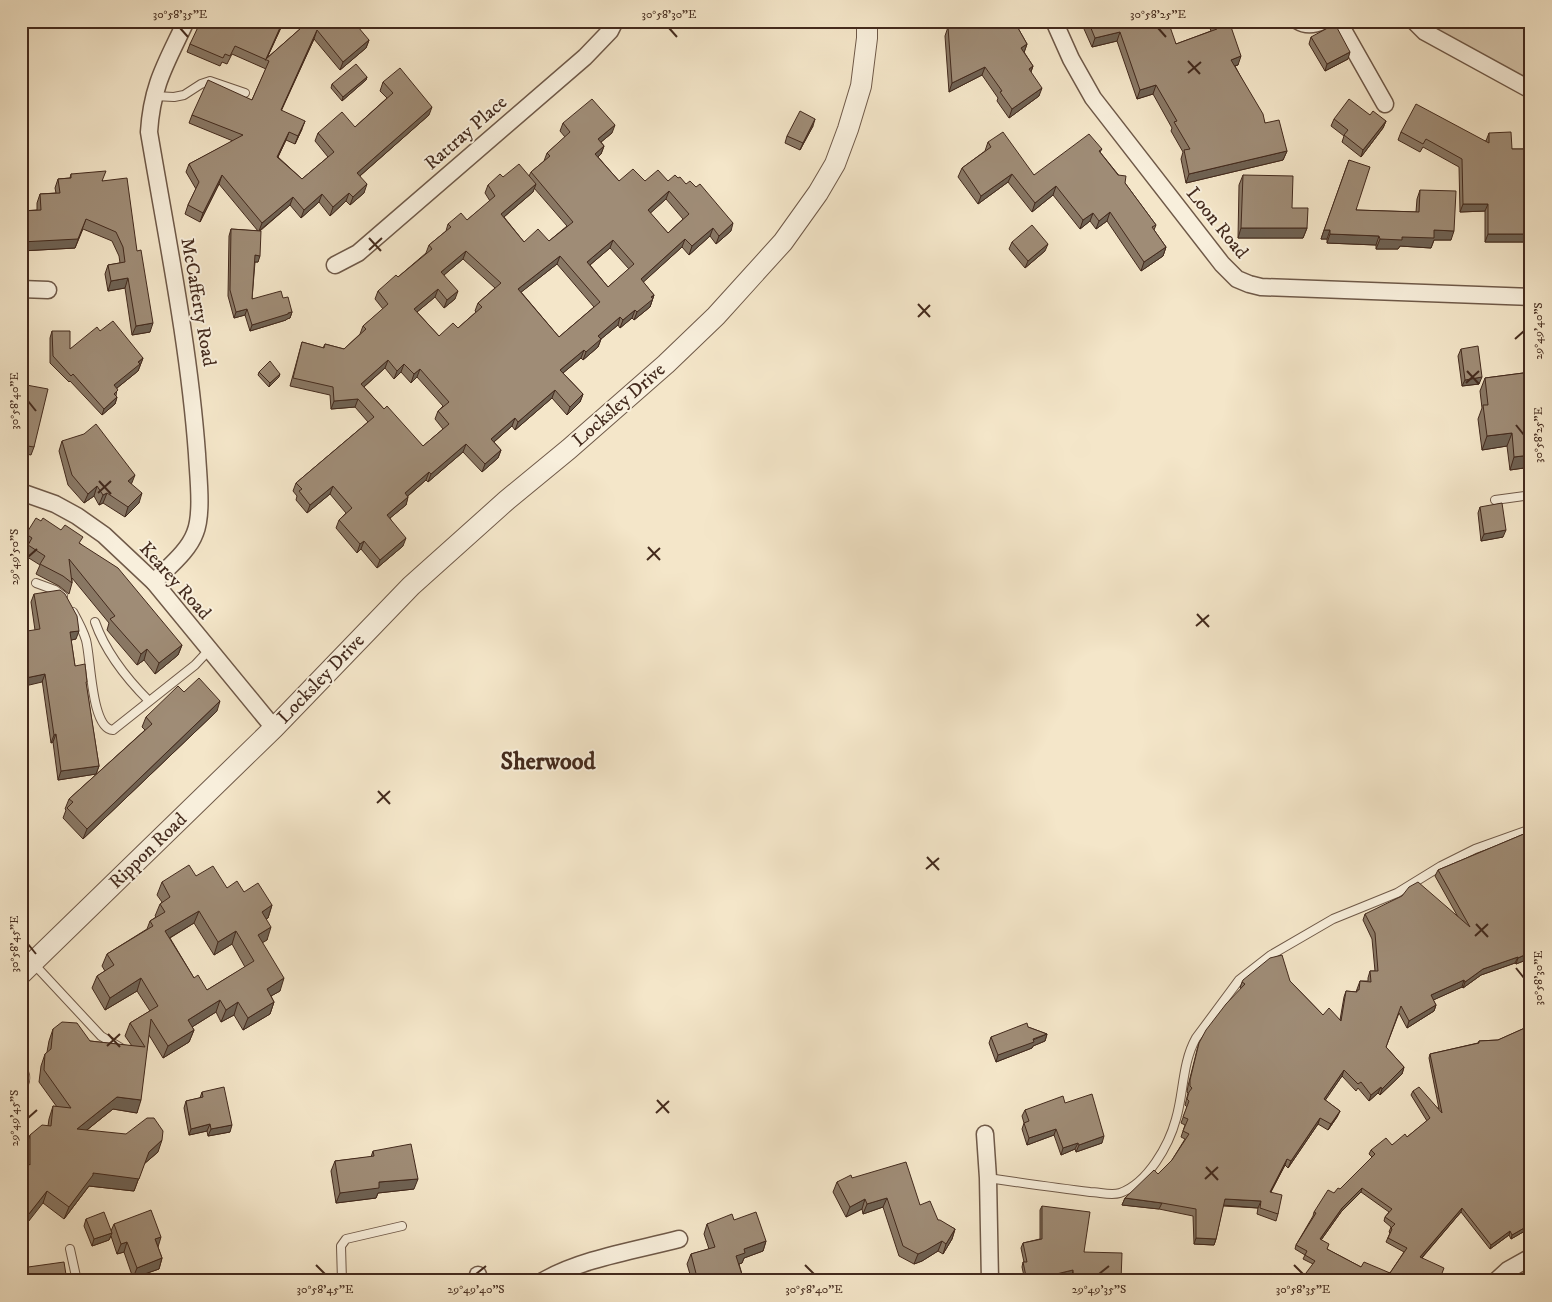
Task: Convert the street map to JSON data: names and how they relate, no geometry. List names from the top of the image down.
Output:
{
  "streets": {
    "street": [
      "Rattray Place",
      "Loon Road",
      "McCafferty Road",
      "Locksley Drive",
      "Kearey Road",
      "Rippon Road"
    ]
  },
  "crossings": [
    ["McCafferty Road", "Kearey Road"],
    ["Locksley Drive", "Kearey Road"],
    ["Locksley Drive", "Rippon Road"],
    ["Kearey Road", "Rippon Road"]
  ],
  "districts": ["Sherwood"],
  "coordinates": [
    "30°58'35\"E",
    "30°58'30\"E",
    "30°58'25\"E",
    "29°49'40\"S",
    "30°58'40\"E",
    "29°49'50\"S",
    "30°58'45\"E",
    "29°49'45\"S",
    "29°49'35\"S"
  ]
}
